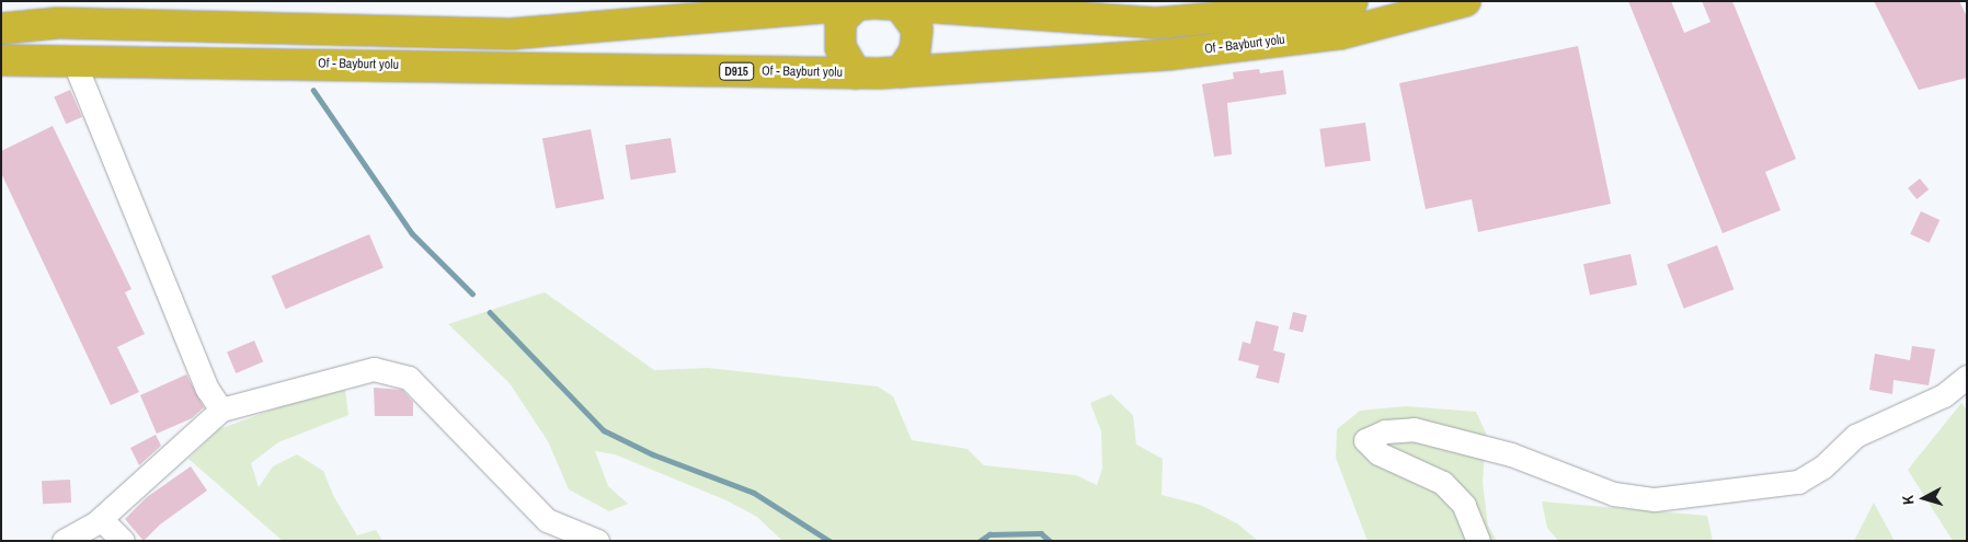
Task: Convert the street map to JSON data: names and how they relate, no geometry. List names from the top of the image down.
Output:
{
  "streets": {
    "highway": ["Of - Bayburt yolu", "D915"]
  },
  "north": "left"
}
